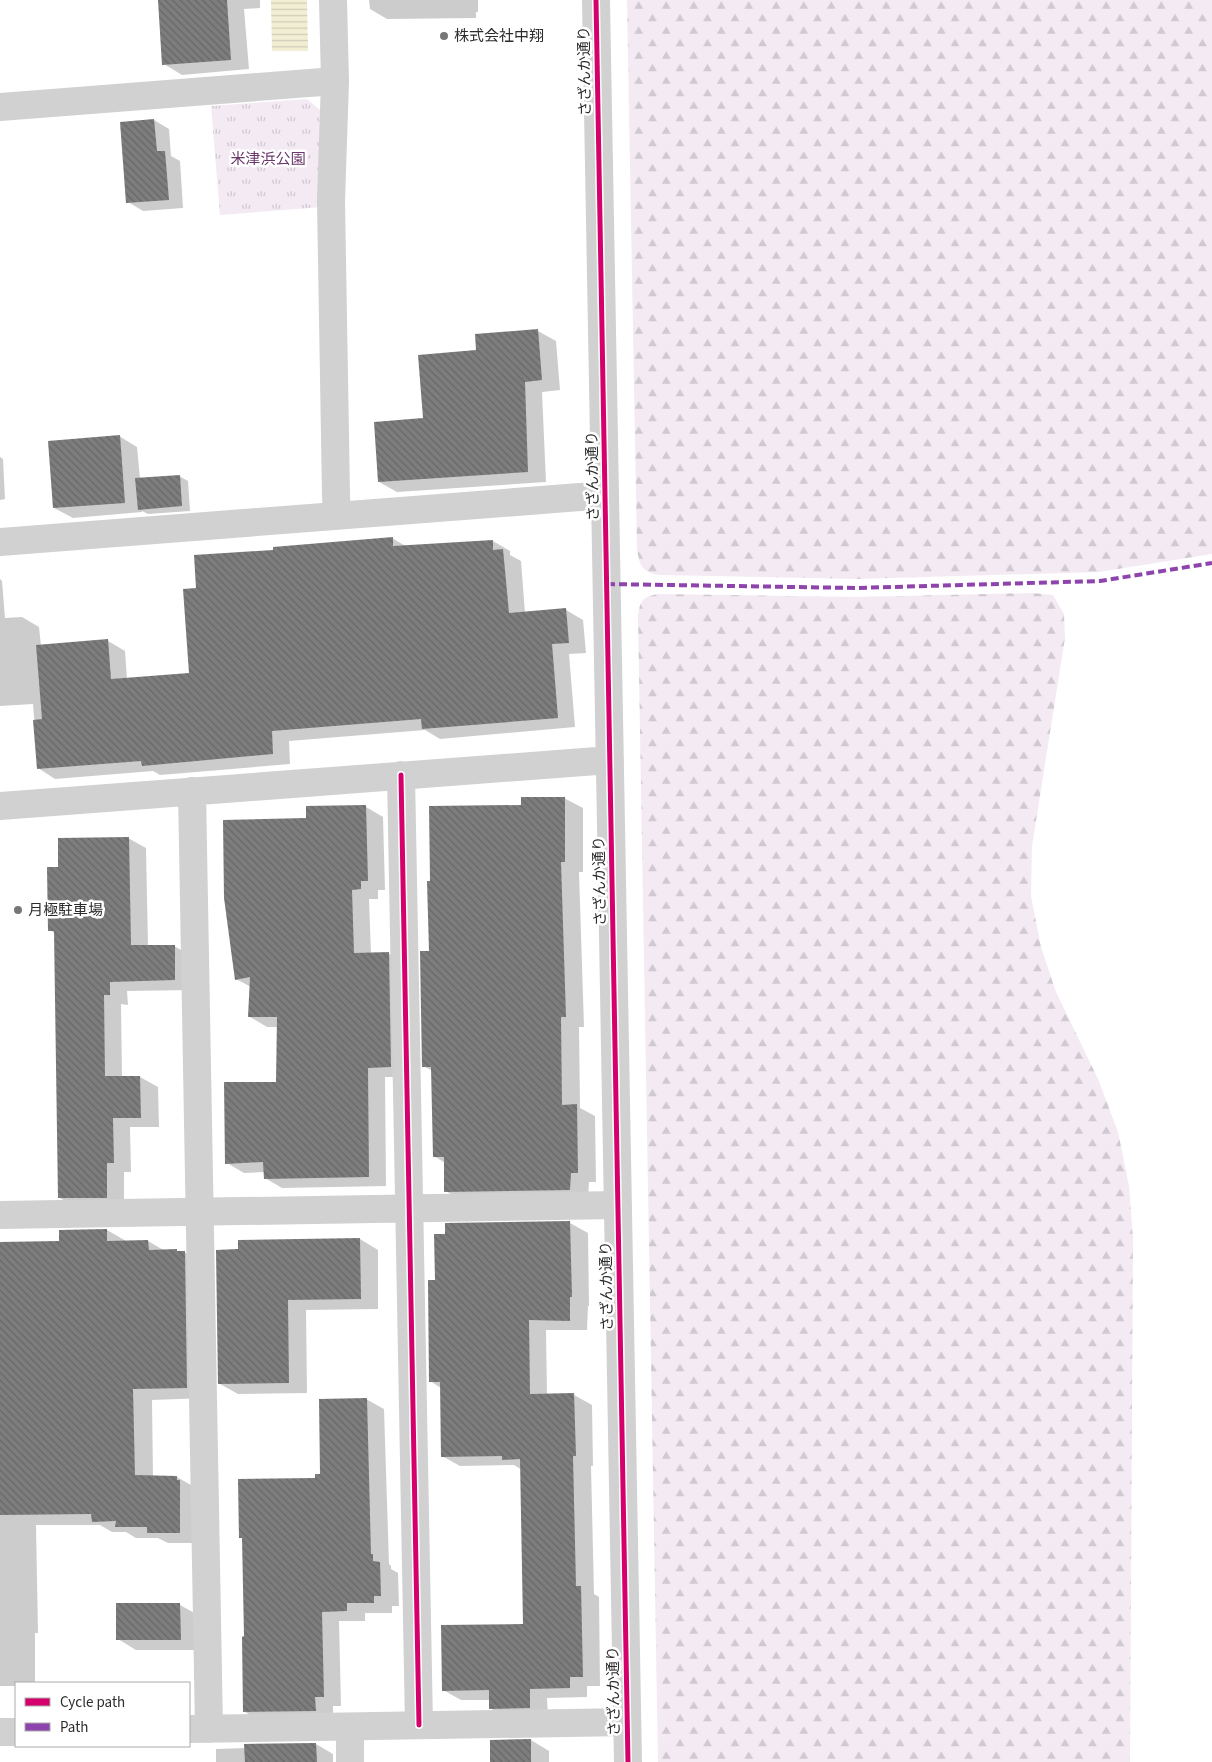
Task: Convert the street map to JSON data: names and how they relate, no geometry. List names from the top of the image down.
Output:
{
  "streets": {
    "street": ["さざんか通り"]
  },
  "parks": ["米津浜公園"],
  "places": ["株式会社中翔", "月極駐車場"],
  "legend": ["Cycle path", "Path"]
}
